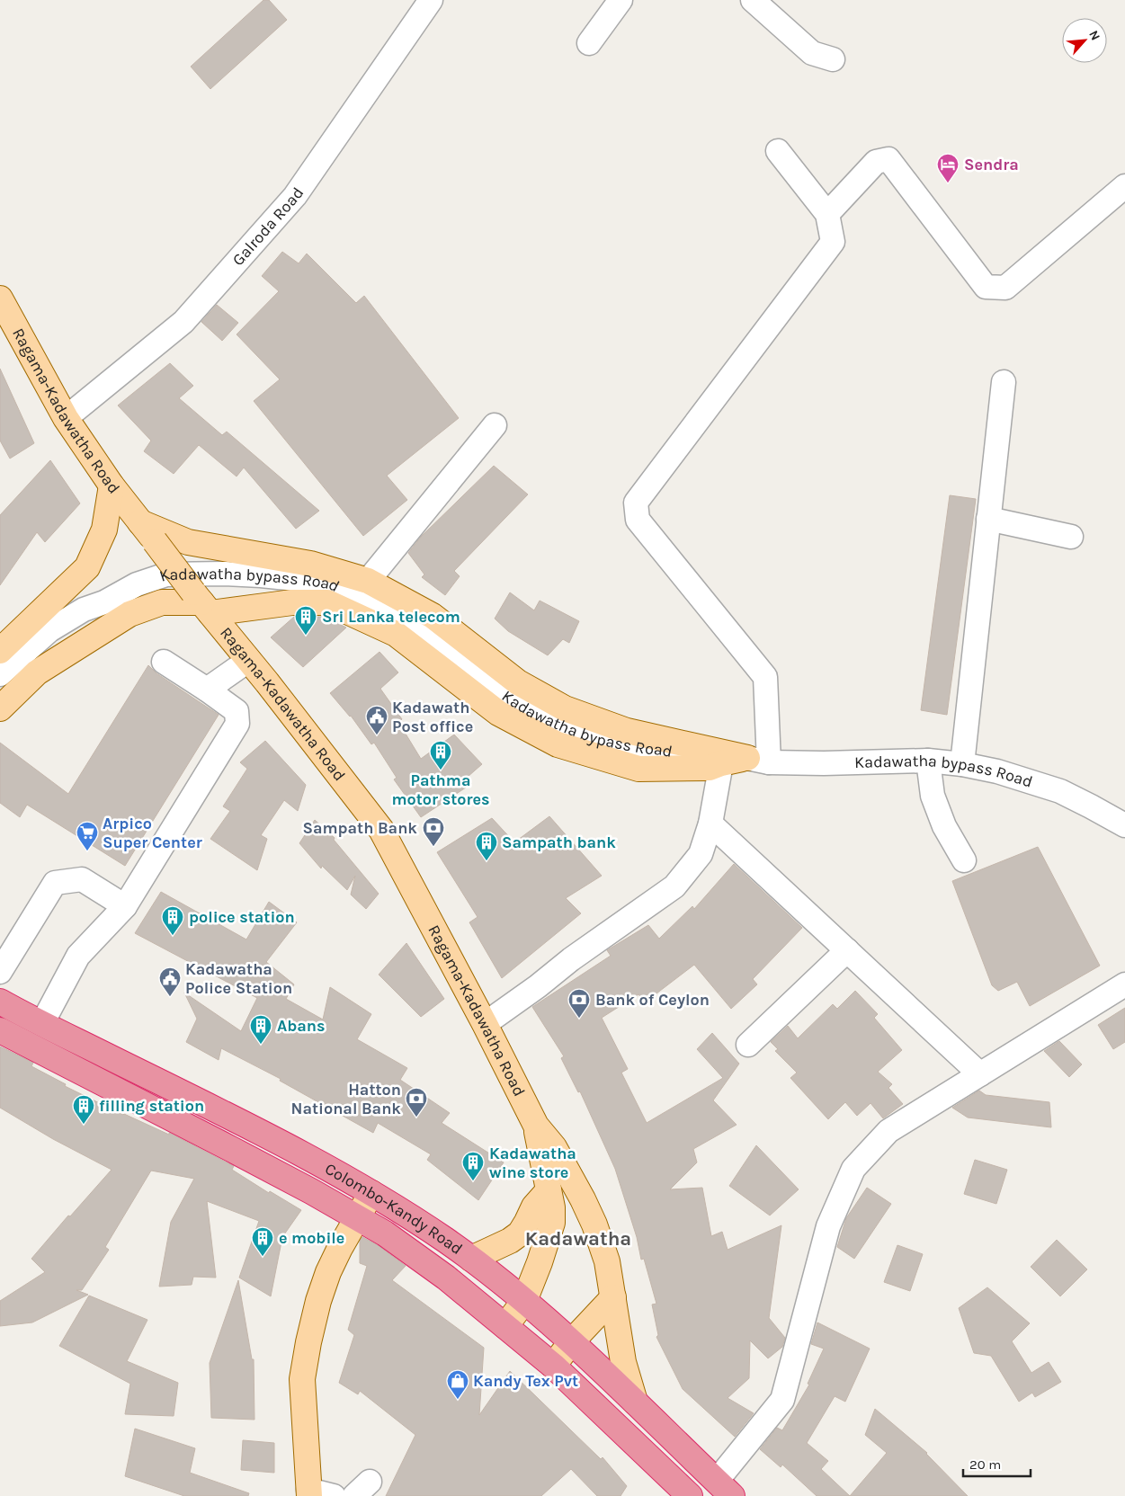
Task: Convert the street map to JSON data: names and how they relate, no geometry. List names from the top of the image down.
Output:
{
  "streets": {
    "highway": ["Colombo-Kandy Road"],
    "main road": ["Ragama-Kadawatha Road"],
    "street": ["Galroda Road", "Kadawatha bypass Road"]
  },
  "crossings": [
    ["Galroda Road", "Ragama-Kadawatha Road"]
  ],
  "districts": ["Kadawatha"],
  "places": {
    "hotel": ["Sendra"],
    "building": [
      "Sri Lanka telecom",
      "Pathma motor stores",
      "Sampath bank",
      "police station",
      "Abans",
      "filling station",
      "Kadawatha wine store",
      "e mobile"
    ],
    "public building": ["Kadawath Post office", "Kadawatha Police Station"],
    "bank": ["Sampath Bank", "Bank of Ceylon", "Hatton National Bank"],
    "supermarket": ["Arpico Super Center"],
    "shop": ["Kandy Tex Pvt"]
  },
  "scale_bar": "20 m",
  "north": "top right"
}
